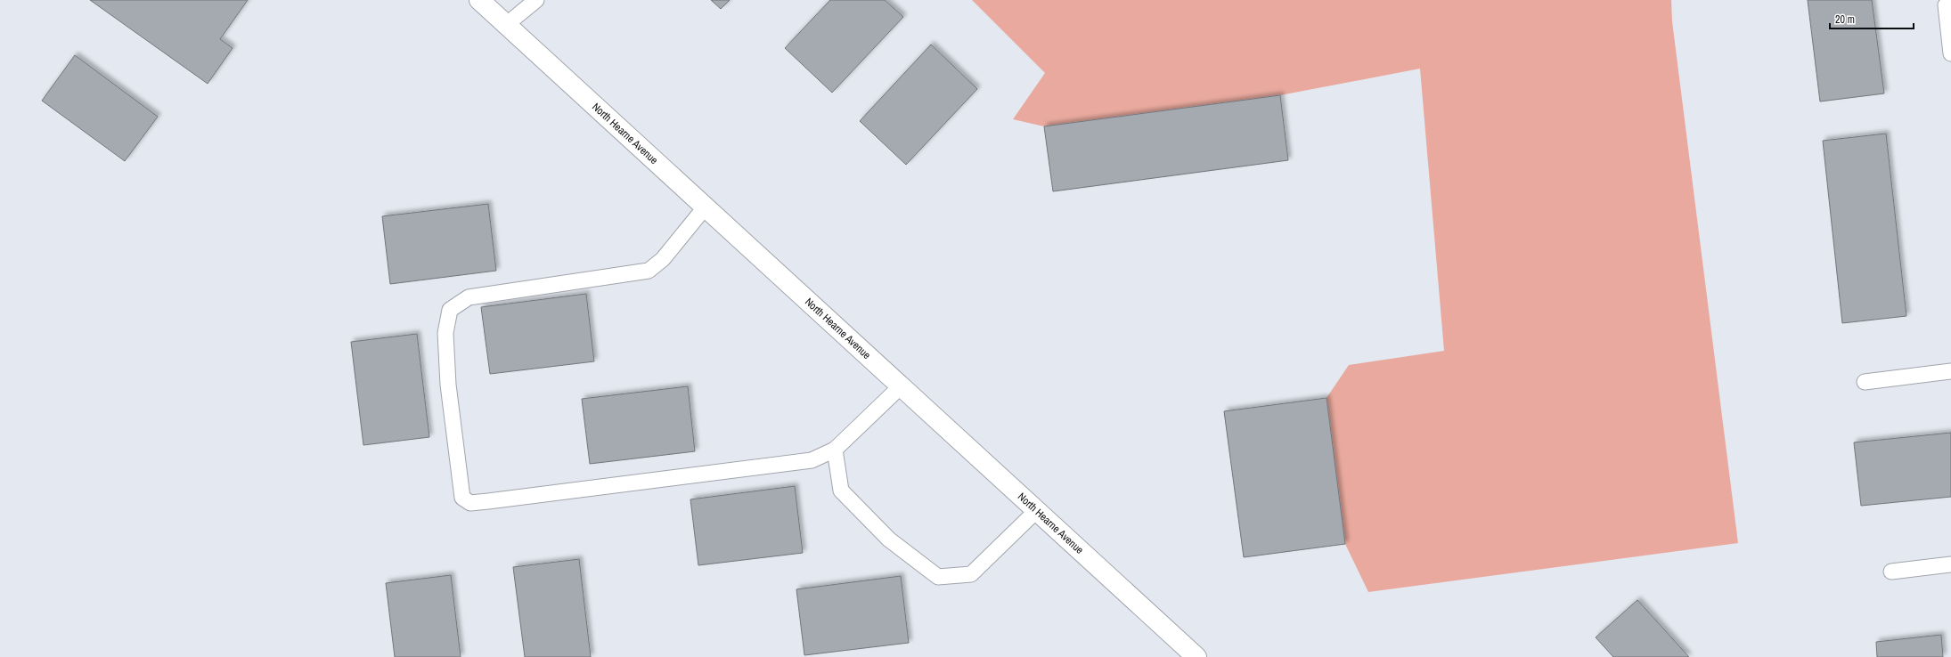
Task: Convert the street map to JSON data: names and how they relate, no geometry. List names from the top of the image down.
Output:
{
  "streets": {
    "main road": ["North Hearne Avenue"]
  },
  "scale_bar": "20 m"
}
